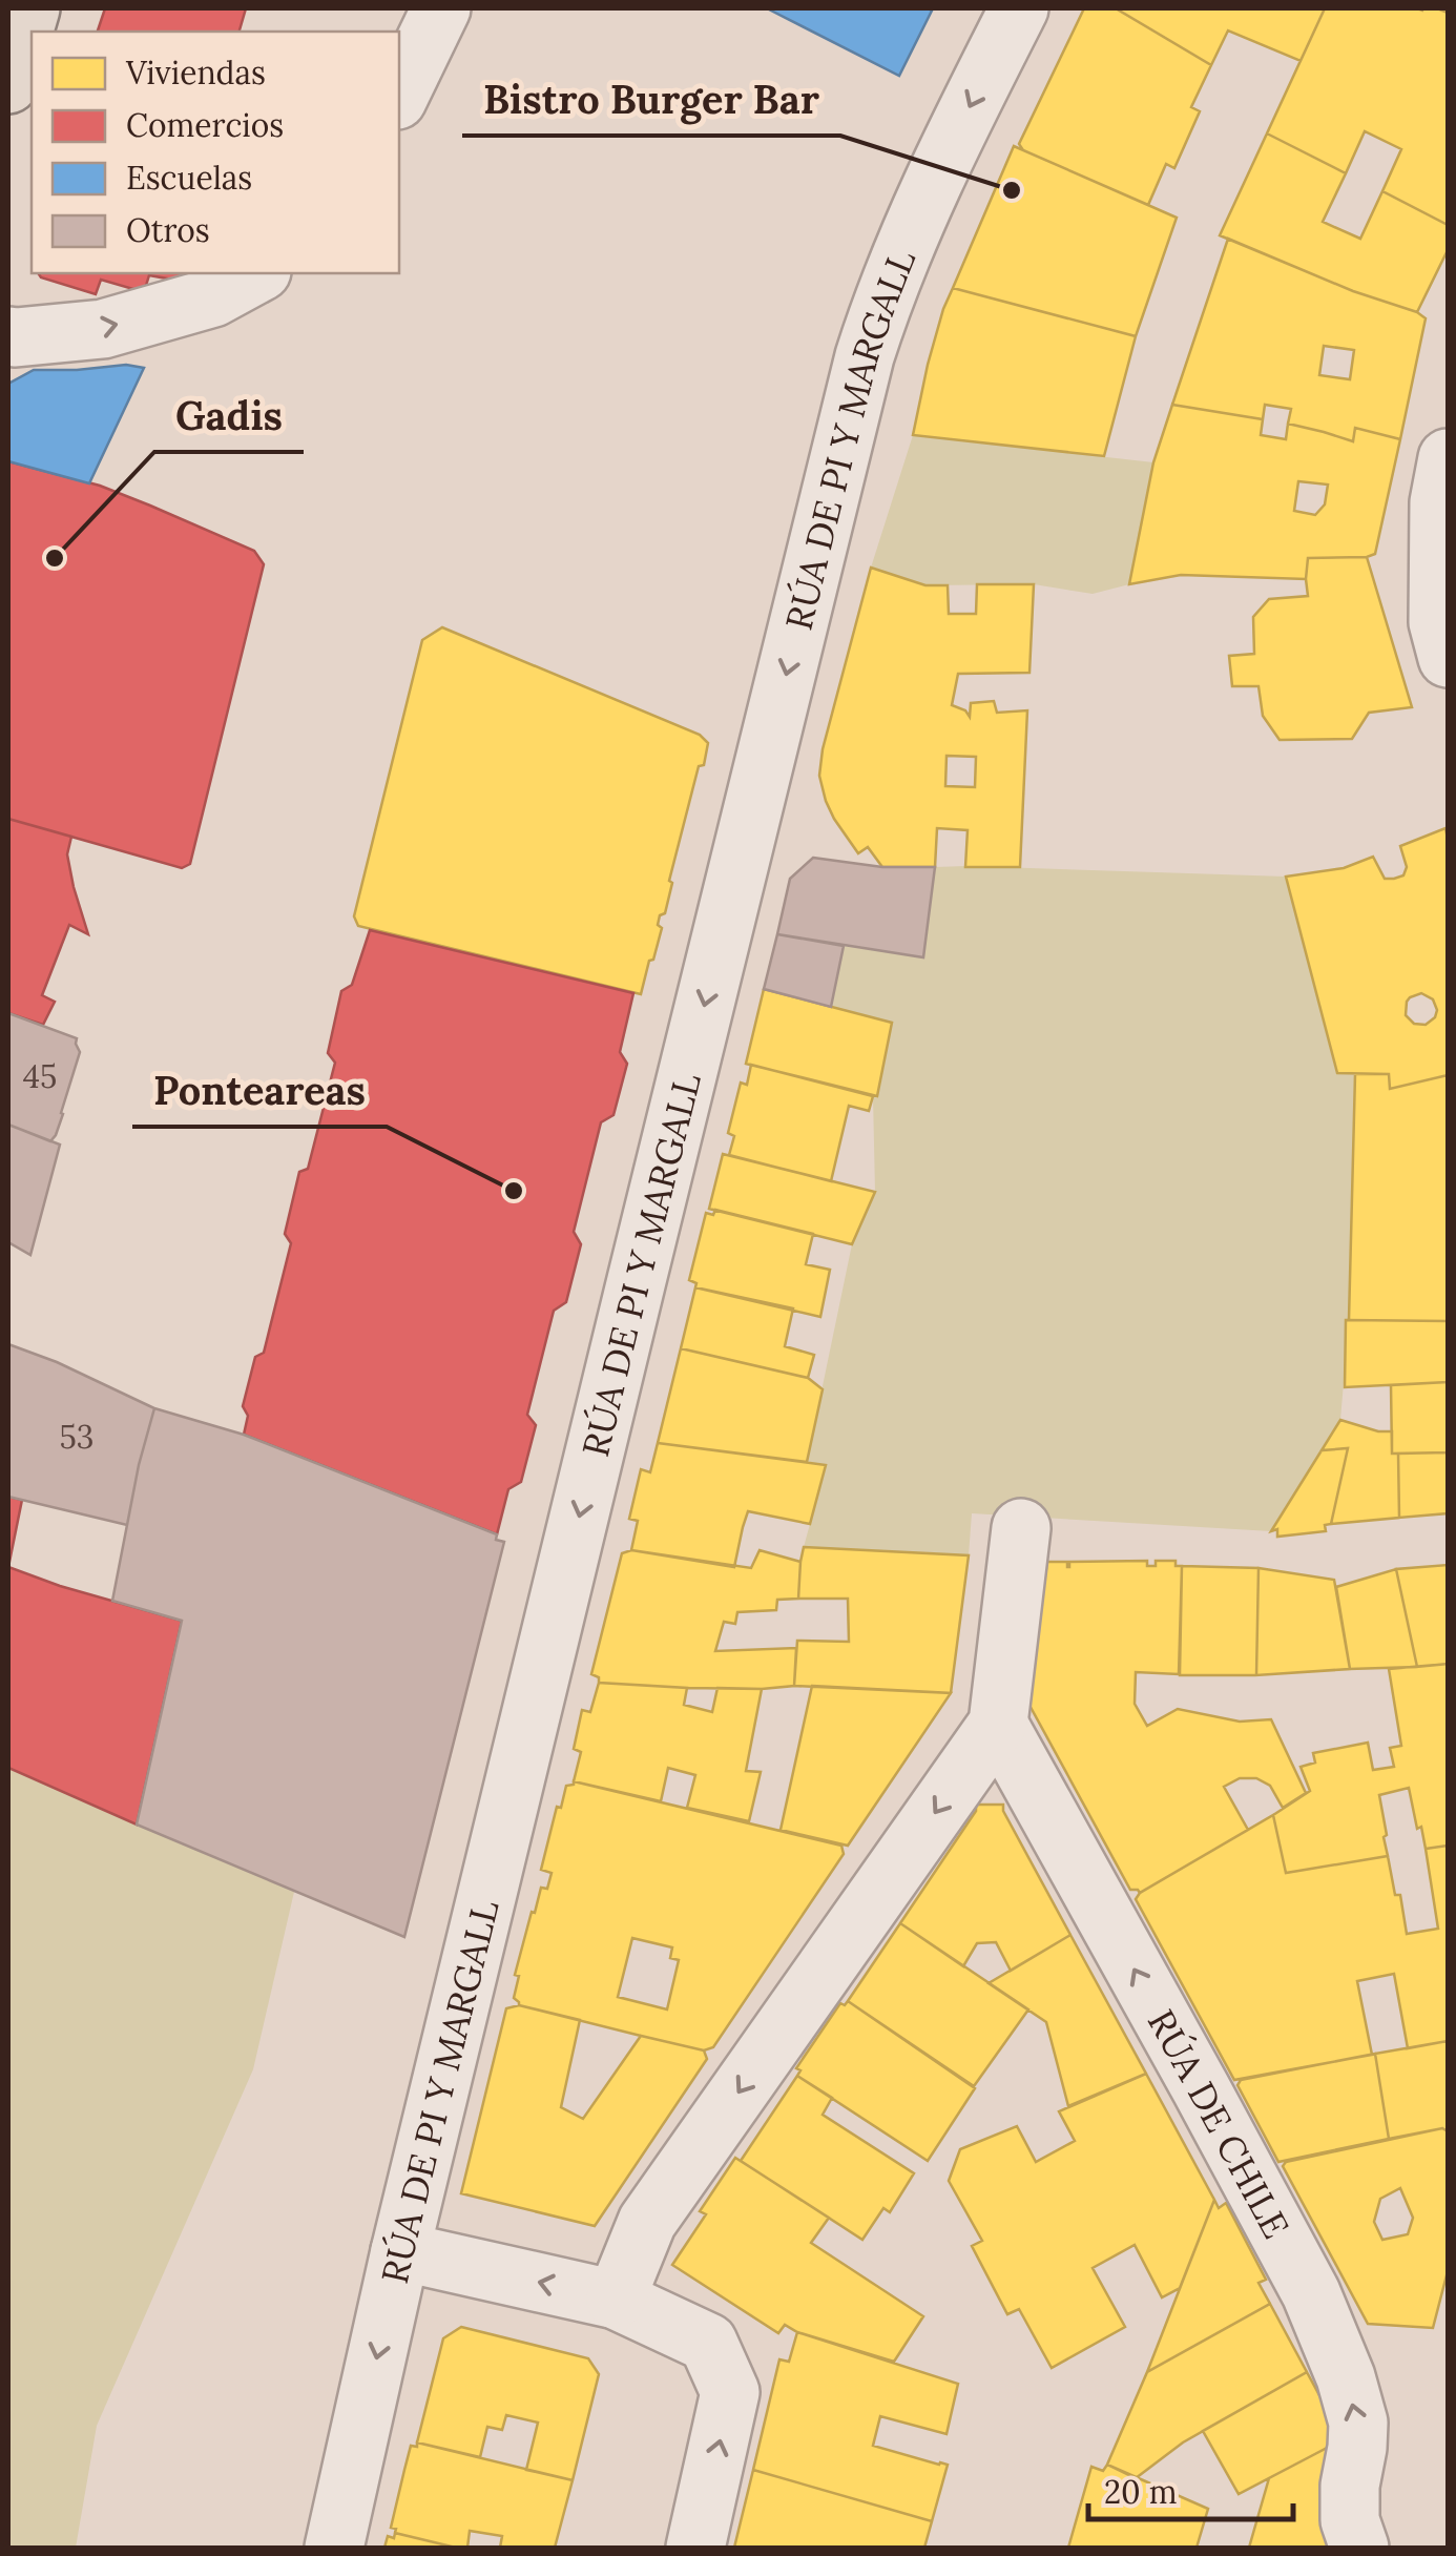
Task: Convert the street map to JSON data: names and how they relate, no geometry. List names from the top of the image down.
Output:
{
  "streets": {
    "street": ["RÚA DE PI Y MARGALL", "RÚA DE CHILE"]
  },
  "one_way": ["RÚA DE CHILE"],
  "places": ["Bistro Burger Bar", "Gadis", "Ponteareas"],
  "house_numbers": ["45", "53"],
  "legend": [
    "Viviendas",
    "Comercios",
    "Escuelas",
    "Otros"
  ],
  "scale_bar": "20 m"
}
